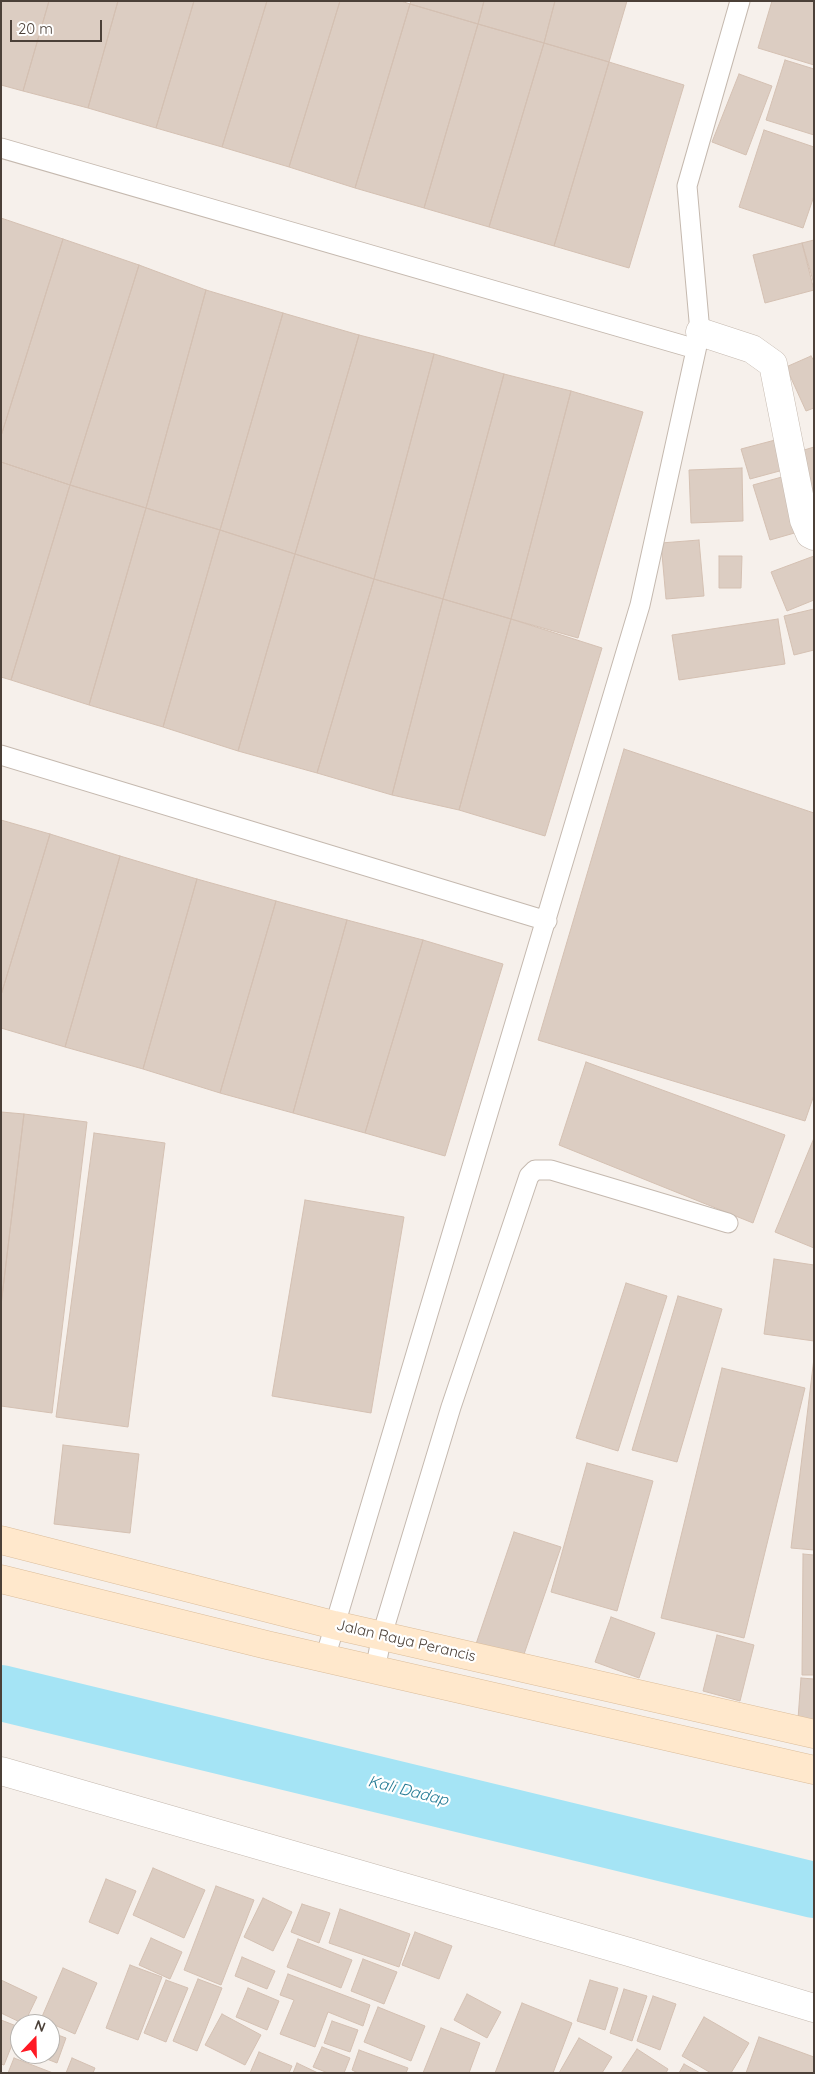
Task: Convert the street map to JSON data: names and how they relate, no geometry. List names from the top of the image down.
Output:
{
  "streets": {
    "street": ["Jalan Raya Perancis"]
  },
  "water": ["Kali Dadap"],
  "scale_bar": "20 m",
  "north": "top"
}
